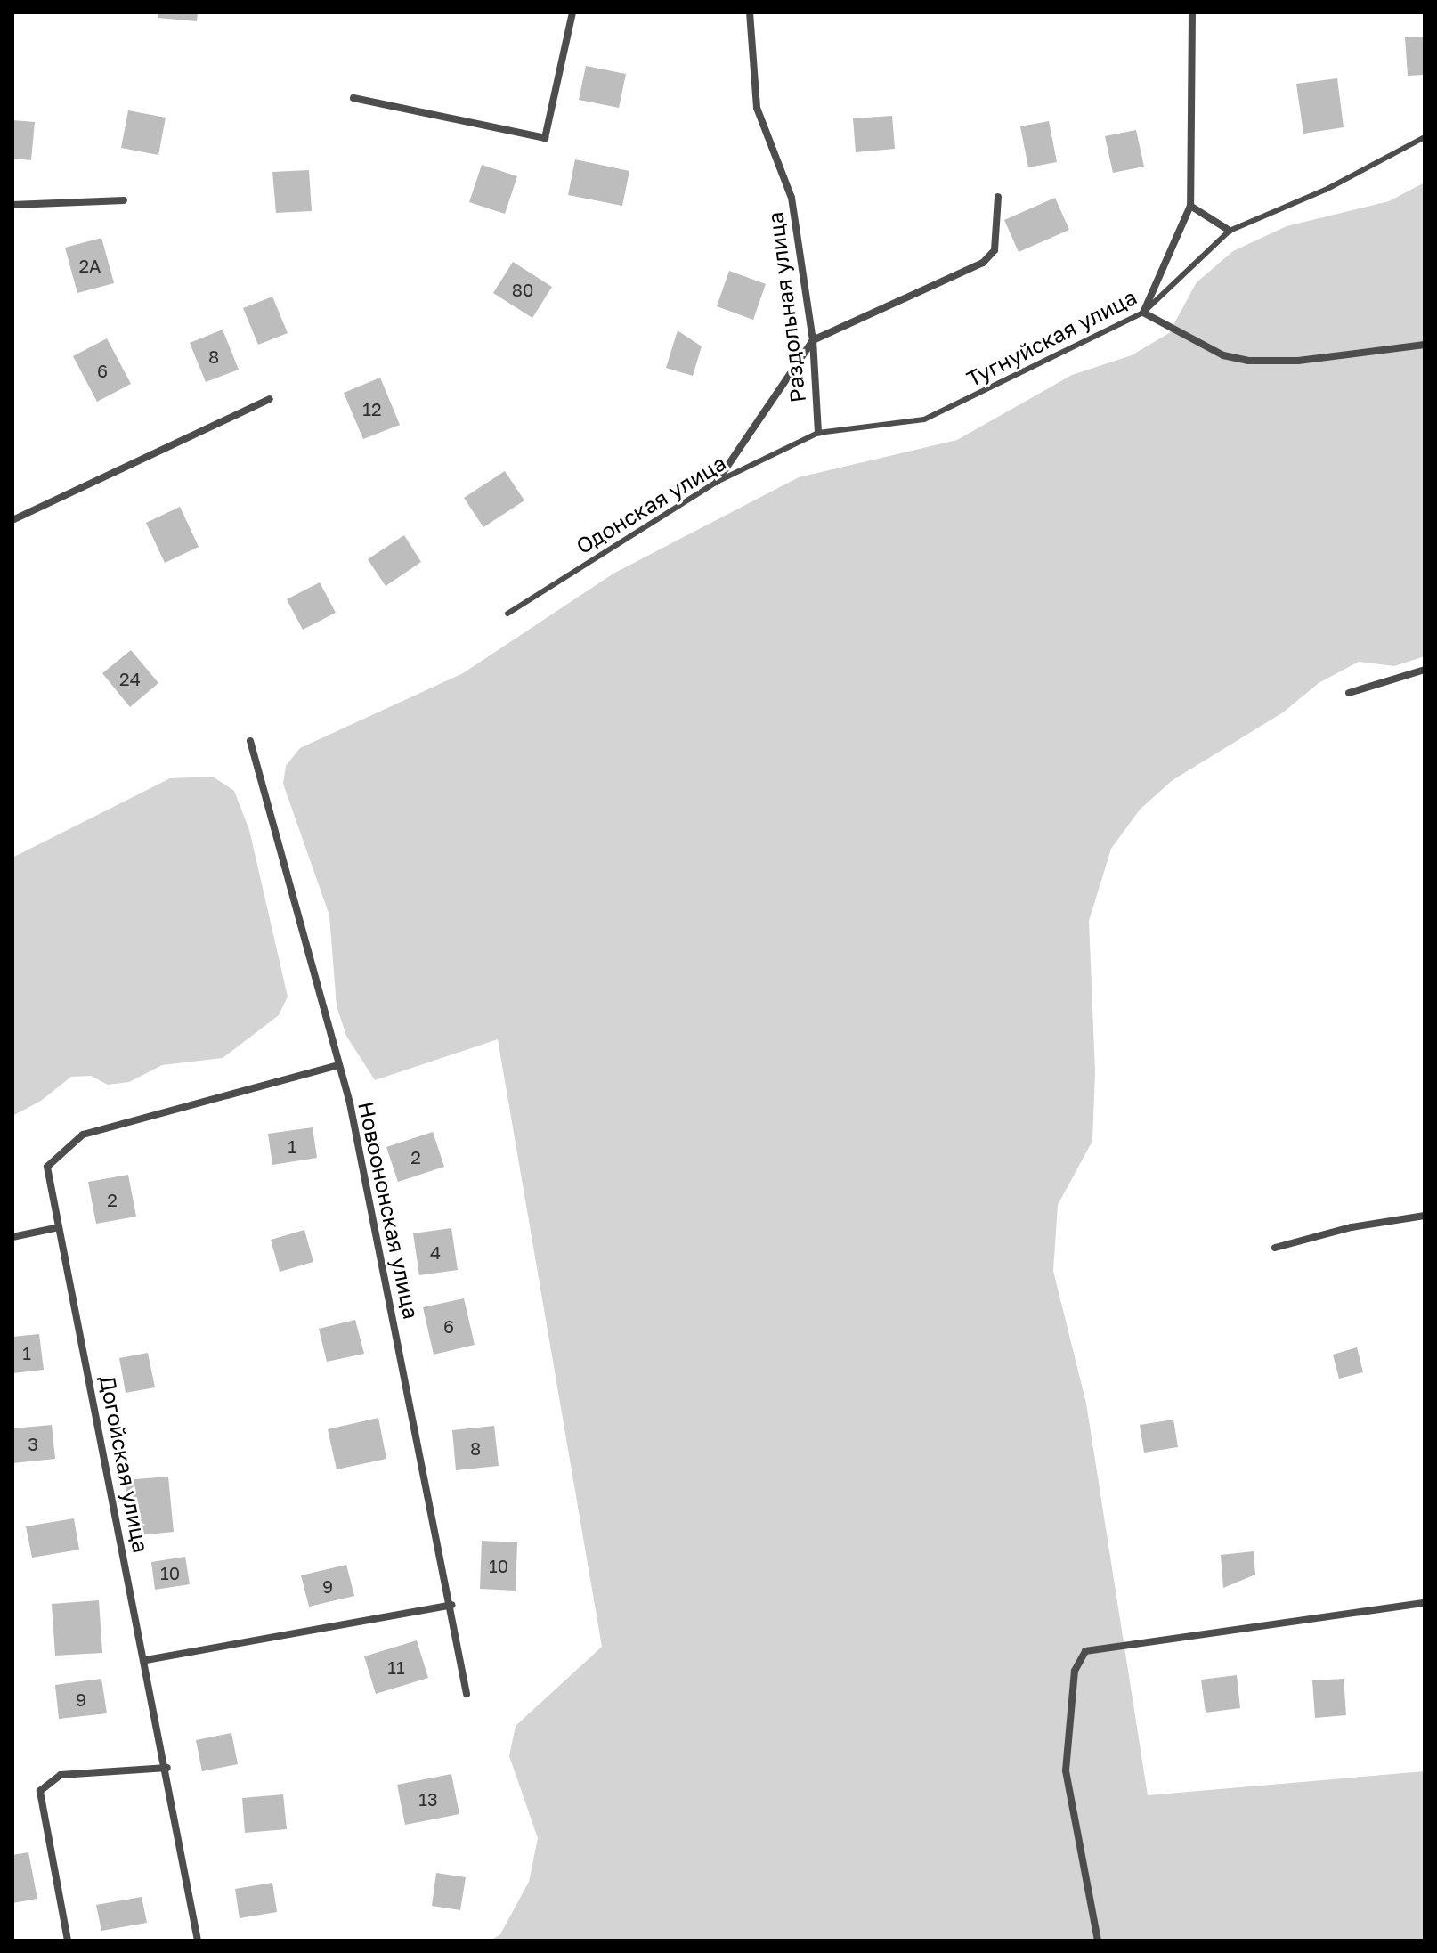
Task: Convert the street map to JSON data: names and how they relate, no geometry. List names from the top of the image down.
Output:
{
  "streets": {
    "street": ["Раздольная улица", "Новоононская улица", "Догойская улица"],
    "lane": ["Тугнуйская улица", "Одонская улица"]
  },
  "crossings": [
    ["Раздольная улица", "Тугнуйская улица"],
    ["Раздольная улица", "Одонская улица"],
    ["Тугнуйская улица", "Одонская улица"],
    ["Новоононская улица", "Догойская улица"]
  ],
  "house_numbers": [
    "2А",
    "80",
    "8",
    "6",
    "12",
    "24",
    "1",
    "2",
    "2",
    "4",
    "6",
    "1",
    "3",
    "8",
    "10",
    "10",
    "9",
    "11",
    "9",
    "13"
  ]
}
